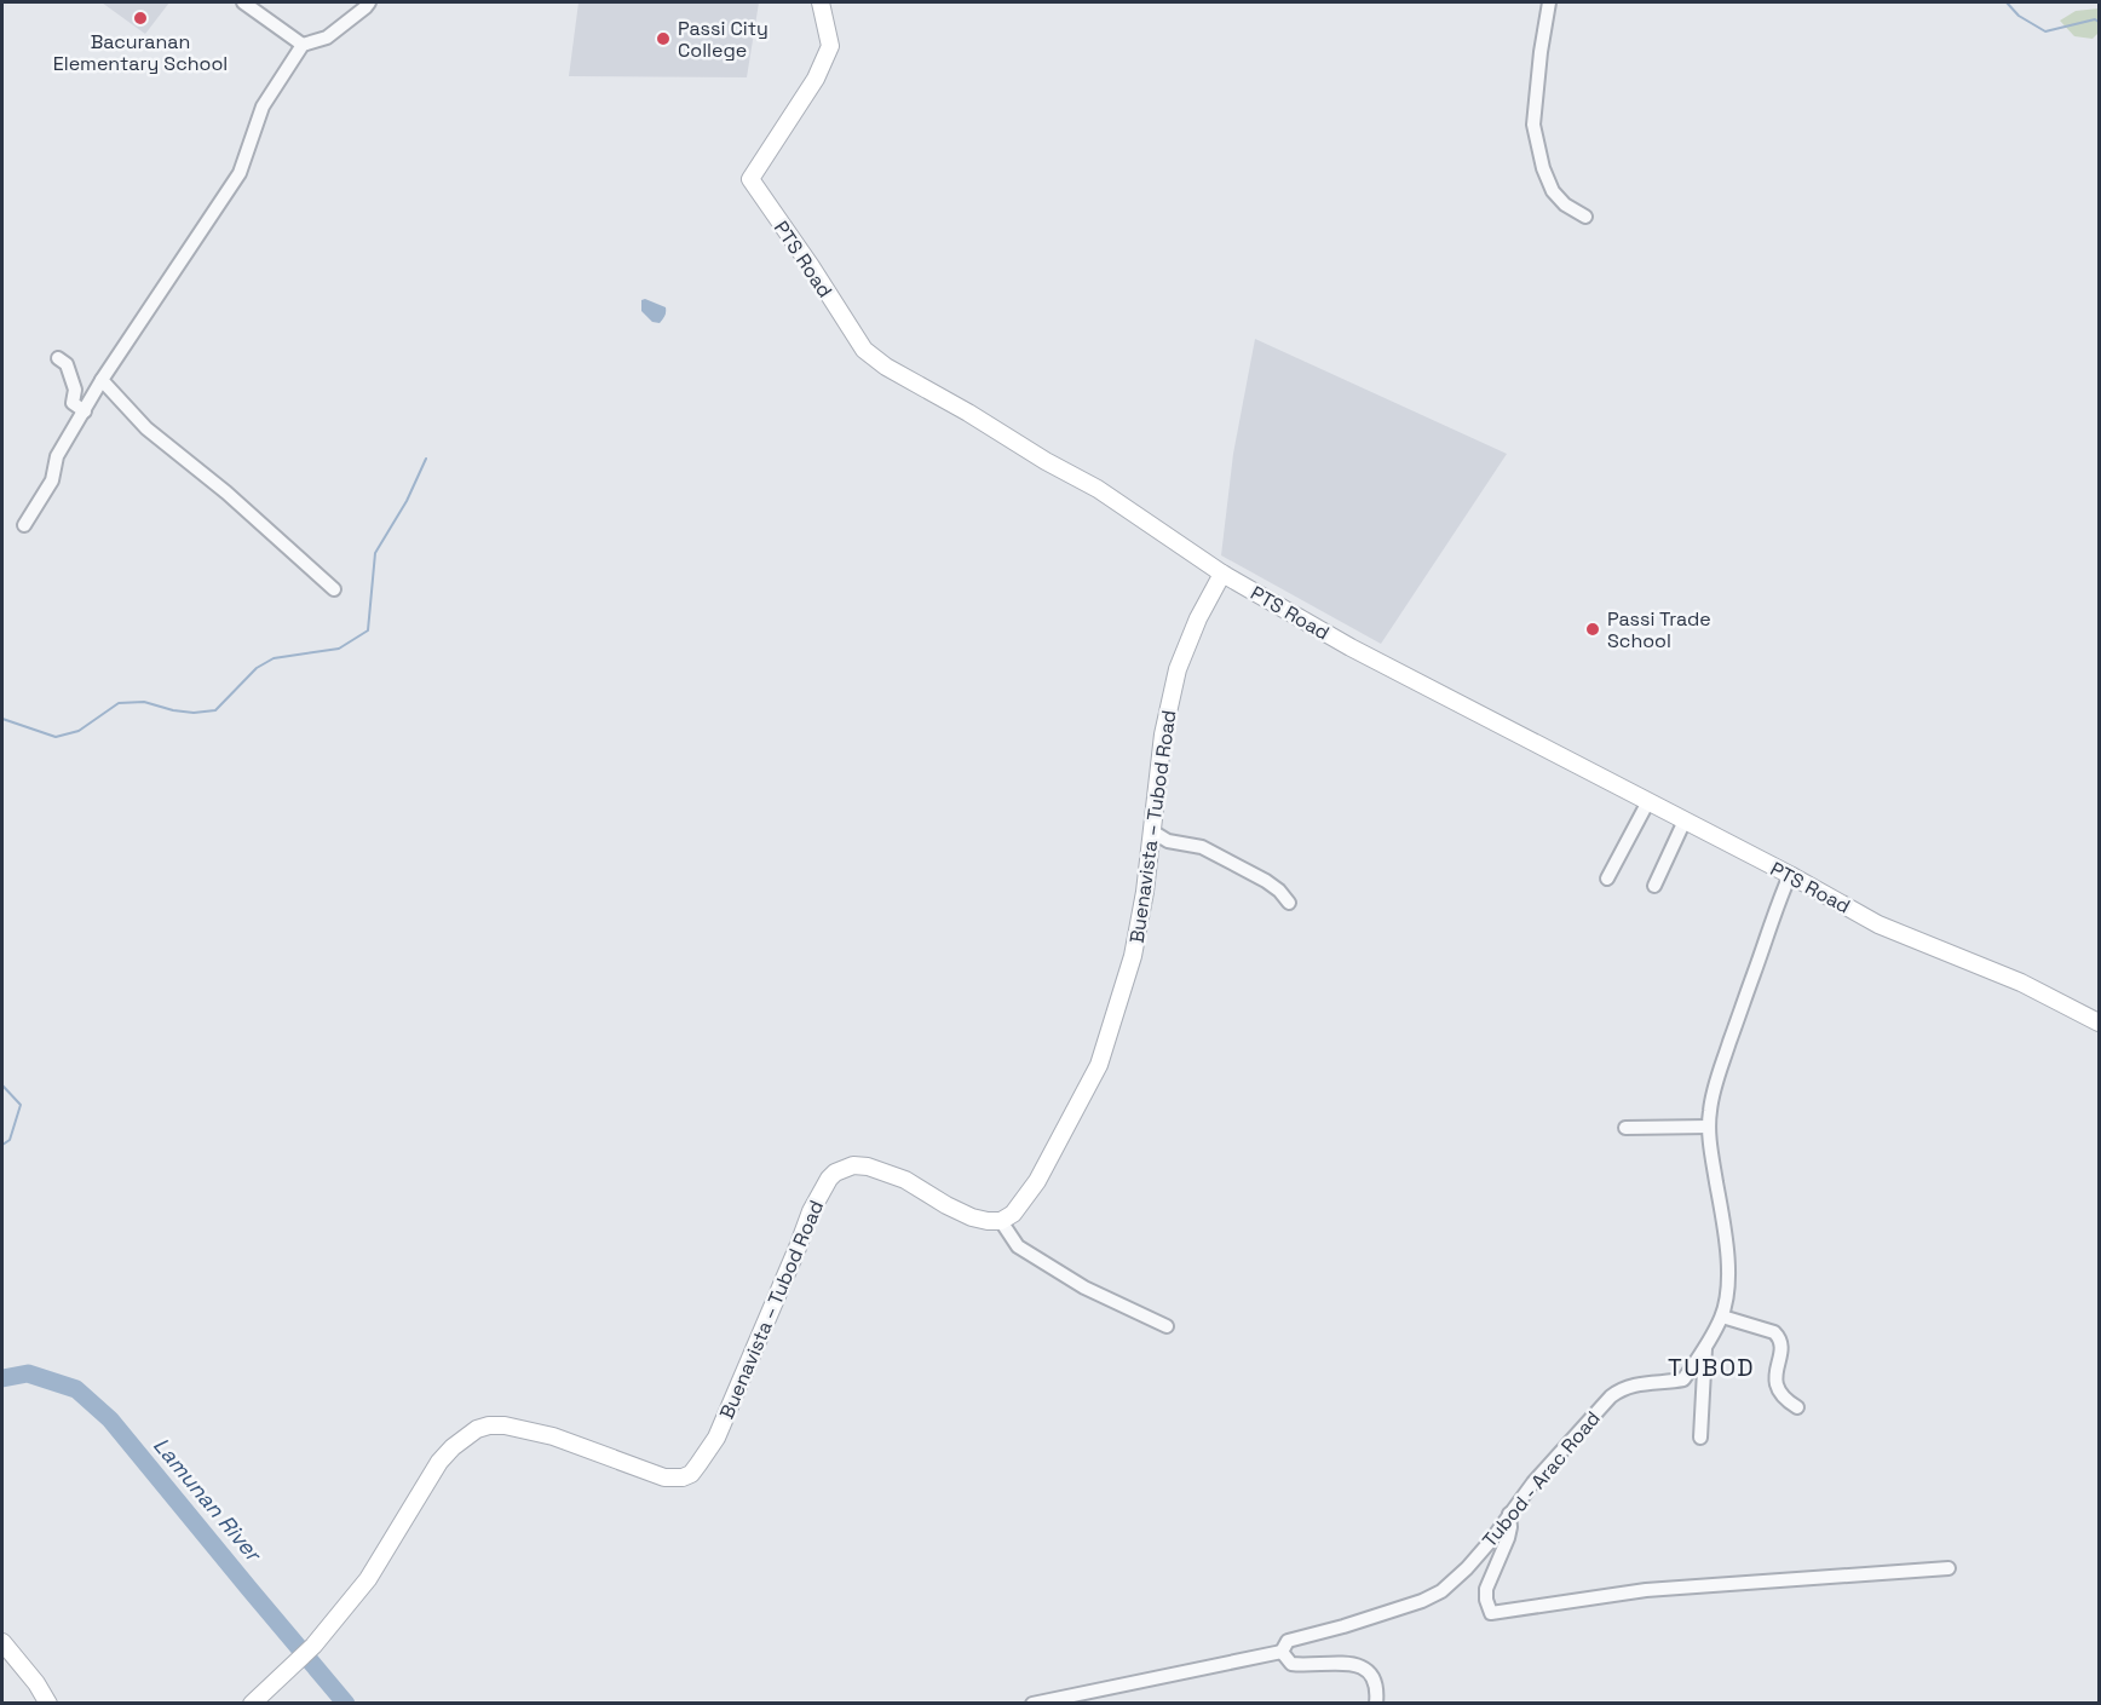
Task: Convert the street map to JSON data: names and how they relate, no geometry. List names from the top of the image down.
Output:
{
  "streets": {
    "main road": ["PTS Road", "Buenavista – Tubod Road"],
    "street": ["Tubod - Arac Road"]
  },
  "crossings": [
    ["PTS Road", "Buenavista – Tubod Road"],
    ["PTS Road", "Tubod - Arac Road"]
  ],
  "districts": ["TUBOD"],
  "water": ["Lamunan River"],
  "places": ["Bacuranan Elementary School", "Passi City College", "Passi Trade School"]
}
